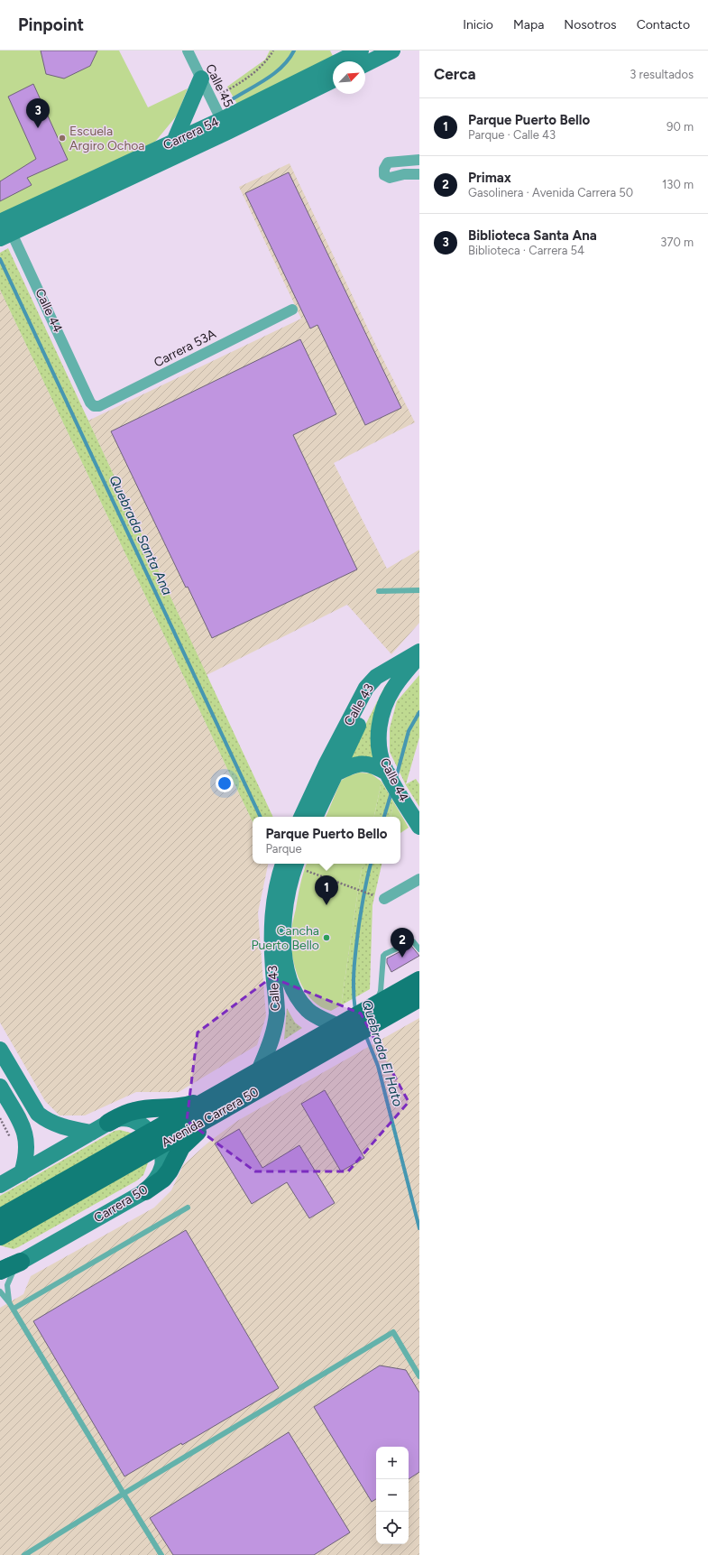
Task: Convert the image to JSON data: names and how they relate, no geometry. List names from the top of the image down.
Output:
{
  "streets": {
    "main road": [
      "Carrera 54",
      "Calle 44",
      "Calle 43",
      "Avenida Carrera 50",
      "Carrera 50"
    ],
    "street": ["Calle 45", "Carrera 53A"]
  },
  "crossings": [
    ["Calle 45", "Carrera 54"],
    ["Carrera 54", "Calle 44"],
    ["Calle 44", "Carrera 53A"],
    ["Calle 43", "Avenida Carrera 50"],
    ["Avenida Carrera 50", "Carrera 50"]
  ],
  "water": ["Quebrada Santa Ana", "Quebrada El Hato"],
  "places": ["Escuela Argiro Ochoa", "Cancha Puerto Bello"],
  "north": "top right",
  "page": {
    "header": "Pinpoint",
    "nav": [
      "Inicio",
      "Mapa",
      "Nosotros",
      "Contacto"
    ],
    "heading": ["Cerca", "3 resultados"],
    "list": [
      {
        "mark": "1",
        "name": "Parque Puerto Bello",
        "note": "Parque · Calle 43",
        "value": "90 m"
      },
      {
        "mark": "2",
        "name": "Primax",
        "note": "Gasolinera · Avenida Carrera 50",
        "value": "130 m"
      },
      {
        "mark": "3",
        "name": "Biblioteca Santa Ana",
        "note": "Biblioteca · Carrera 54",
        "value": "370 m"
      }
    ],
    "pins": ["3", "1", "2"],
    "popup": ["Parque Puerto Bello", "Parque"],
    "map_buttons": ["+", "−"]
  }
}
